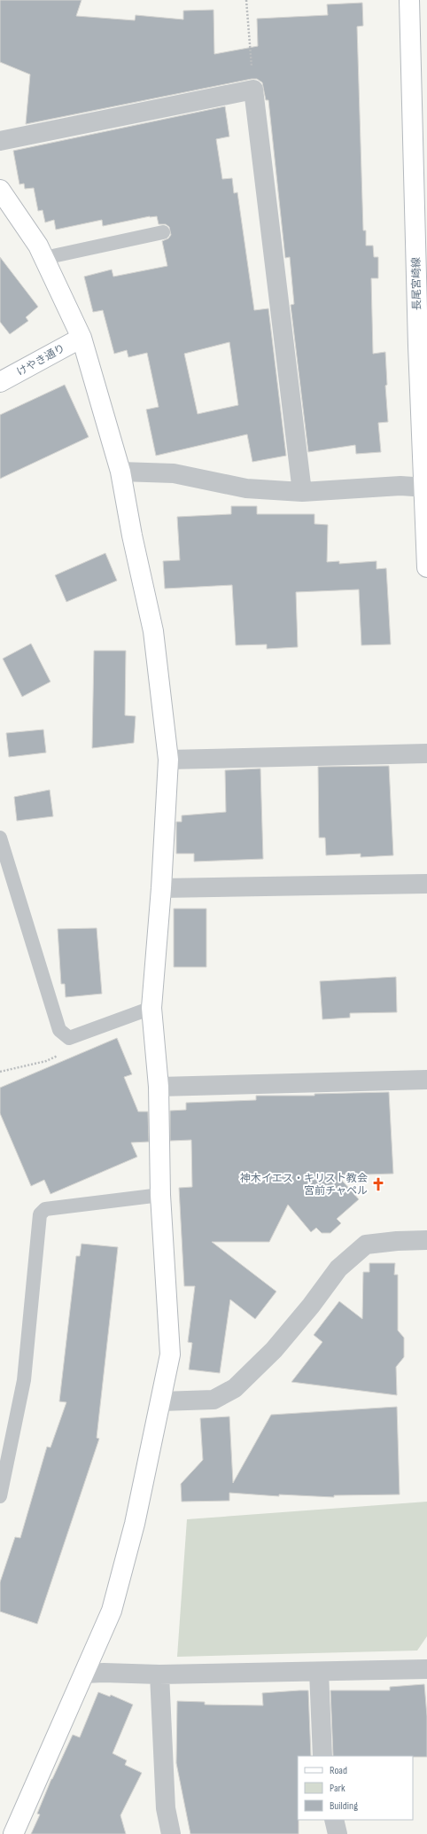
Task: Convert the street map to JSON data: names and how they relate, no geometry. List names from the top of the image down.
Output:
{
  "streets": {
    "street": ["長尾宮崎線", "けやき通り"]
  },
  "places": {
    "church": ["神木イエス・キリスト教会 宮前チャペル"]
  },
  "legend": ["Road", "Park", "Building"]
}
